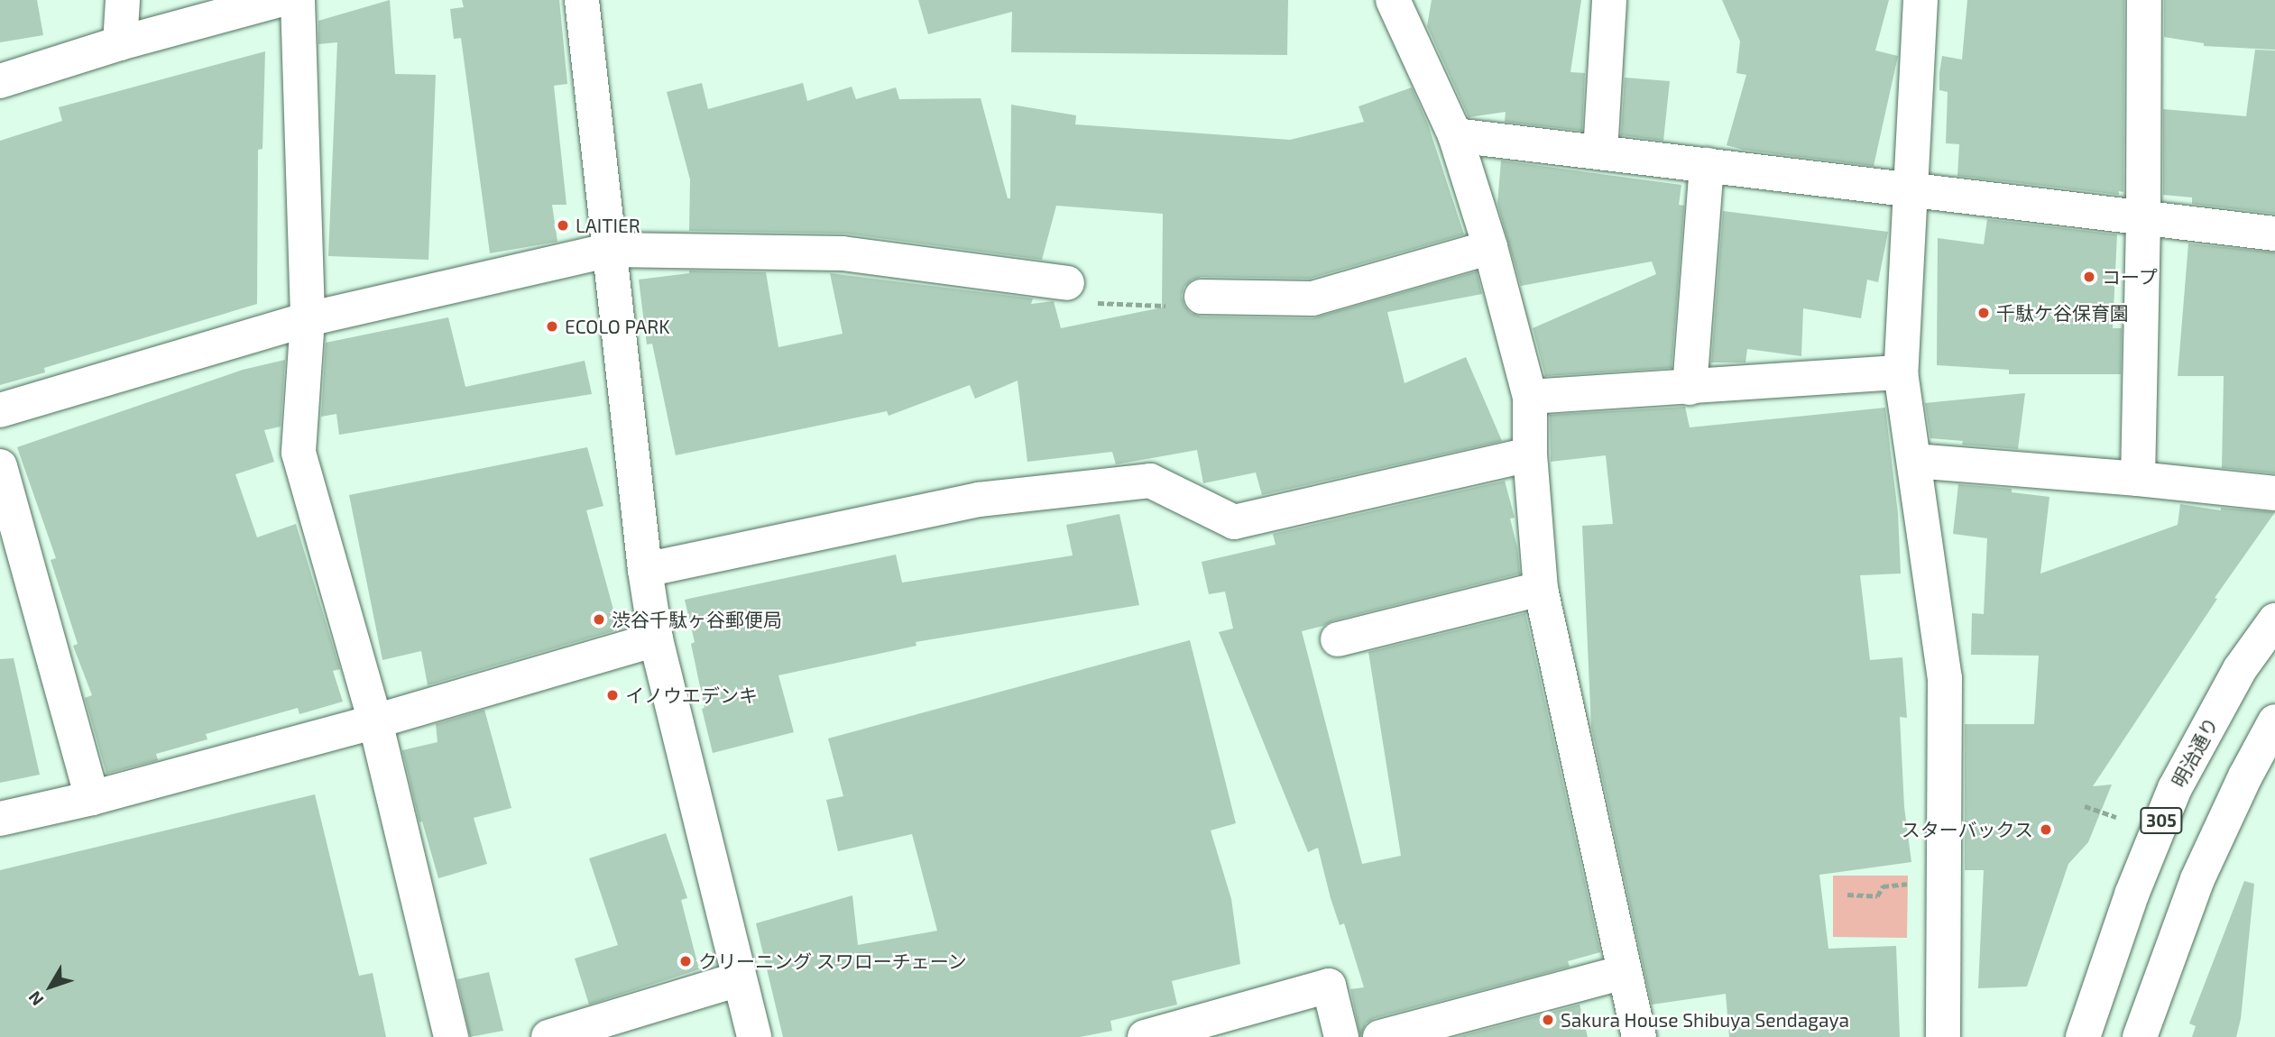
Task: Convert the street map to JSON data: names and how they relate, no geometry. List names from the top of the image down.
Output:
{
  "streets": {
    "street": ["明治通り", "305"]
  },
  "places": [
    "LAITIER",
    "コープ",
    "千駄ケ谷保育園",
    "ECOLO PARK",
    "渋谷千駄ヶ谷郵便局",
    "イノウエデンキ",
    "スターバックス",
    "クリーニング スワローチェーン",
    "Sakura House Shibuya Sendagaya"
  ],
  "north": "bottom left"
}
